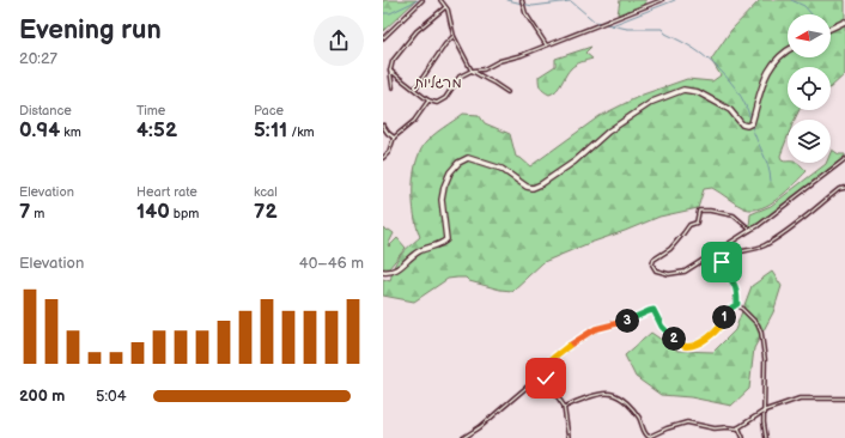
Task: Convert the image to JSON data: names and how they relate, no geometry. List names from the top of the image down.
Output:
{
  "districts": ["מרגליות"],
  "north": "left",
  "page": {
    "heading": ["Evening run", "20:27"],
    "stats": [
      ["Distance", "0.94 km"],
      ["Time", "4:52"],
      ["Pace", "5:11 /km"],
      ["Elevation", "7 m"],
      ["Heart rate", "140 bpm"],
      ["kcal", "72"]
    ],
    "chart": ["Elevation", "40–46 m"],
    "pins": ["1", "3", "2"],
    "list": [
      {
        "name": "200 m",
        "note": "5:04"
      }
    ]
  }
}
